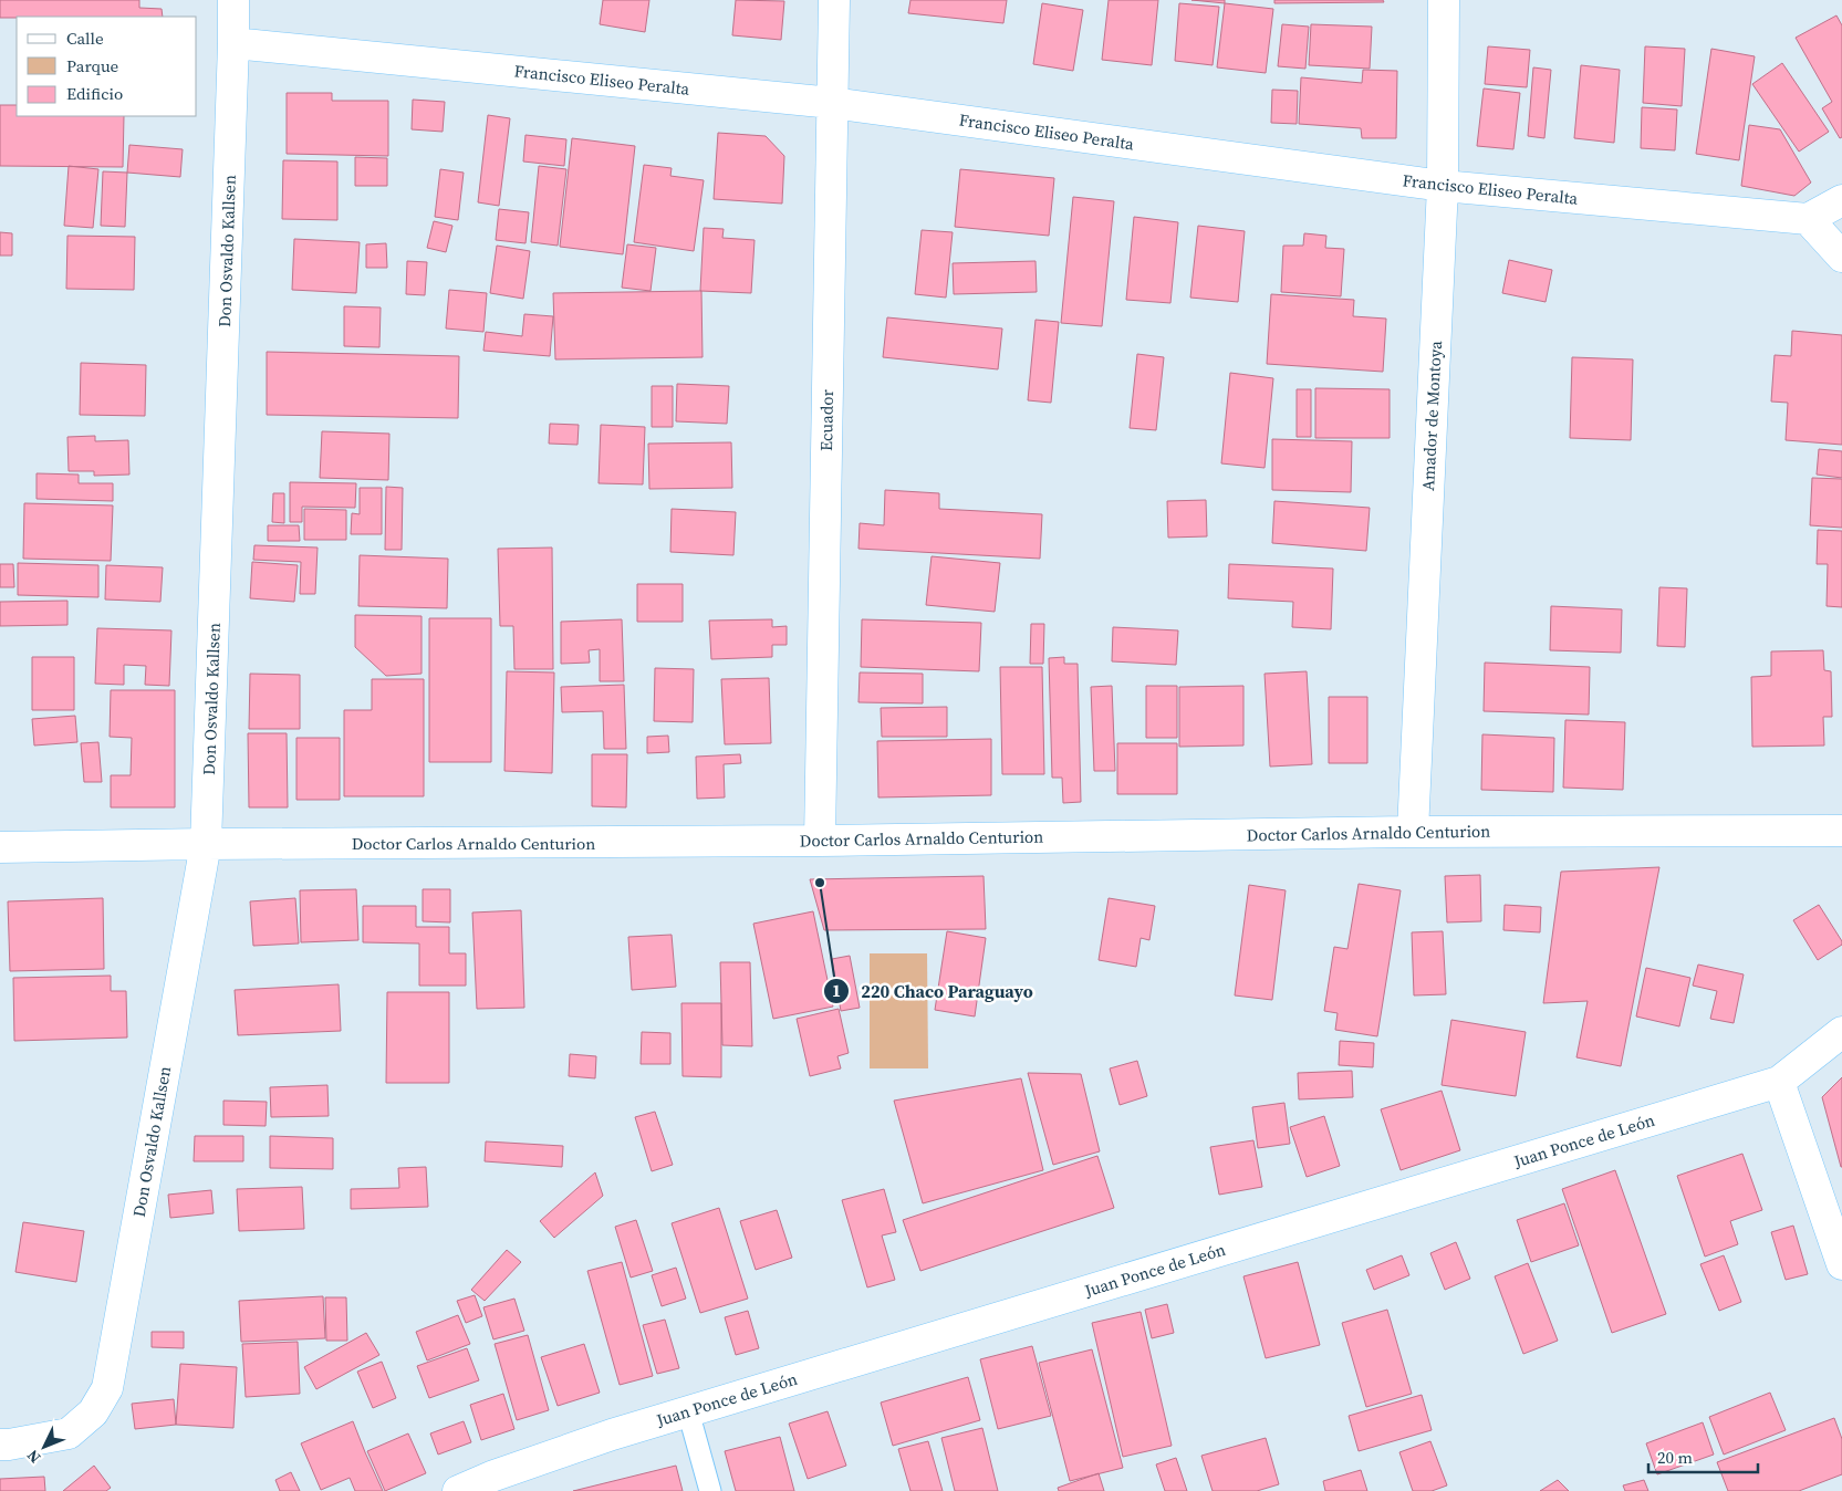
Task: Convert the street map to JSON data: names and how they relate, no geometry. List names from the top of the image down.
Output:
{
  "streets": {
    "street": [
      "Francisco Eliseo Peralta",
      "Don Osvaldo Kallsen",
      "Amador de Montoya",
      "Ecuador",
      "Doctor Carlos Arnaldo Centurion",
      "Juan Ponce de León"
    ]
  },
  "crossings": [
    ["Francisco Eliseo Peralta", "Don Osvaldo Kallsen"],
    ["Francisco Eliseo Peralta", "Amador de Montoya"],
    ["Francisco Eliseo Peralta", "Ecuador"],
    ["Don Osvaldo Kallsen", "Doctor Carlos Arnaldo Centurion"],
    ["Amador de Montoya", "Doctor Carlos Arnaldo Centurion"],
    ["Ecuador", "Doctor Carlos Arnaldo Centurion"]
  ],
  "places": ["220 Chaco Paraguayo"],
  "legend": ["Calle", "Parque", "Edificio"],
  "scale_bar": "20 m",
  "north": "bottom left"
}
